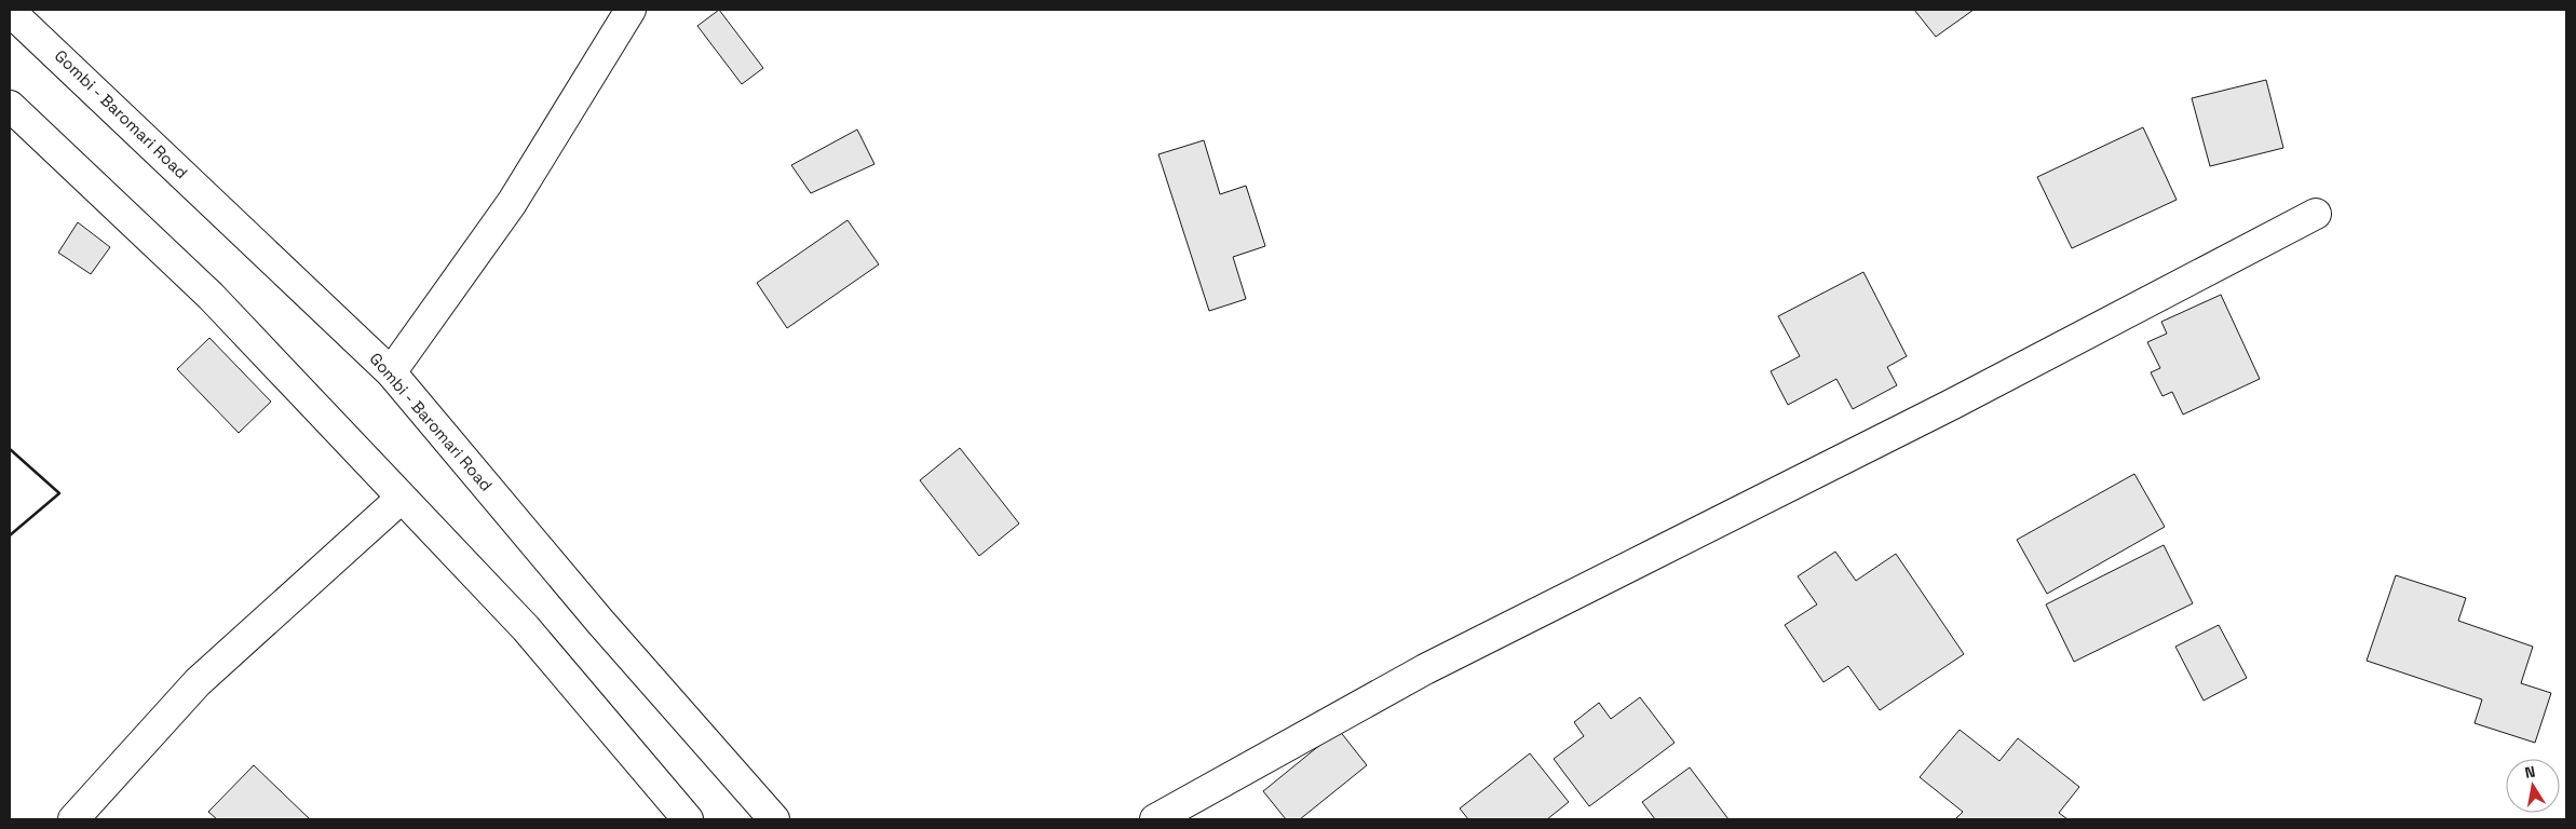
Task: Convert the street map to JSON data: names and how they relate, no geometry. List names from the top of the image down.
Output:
{
  "streets": {
    "street": ["Gombi - Baromari Road"]
  },
  "north": "top"
}
